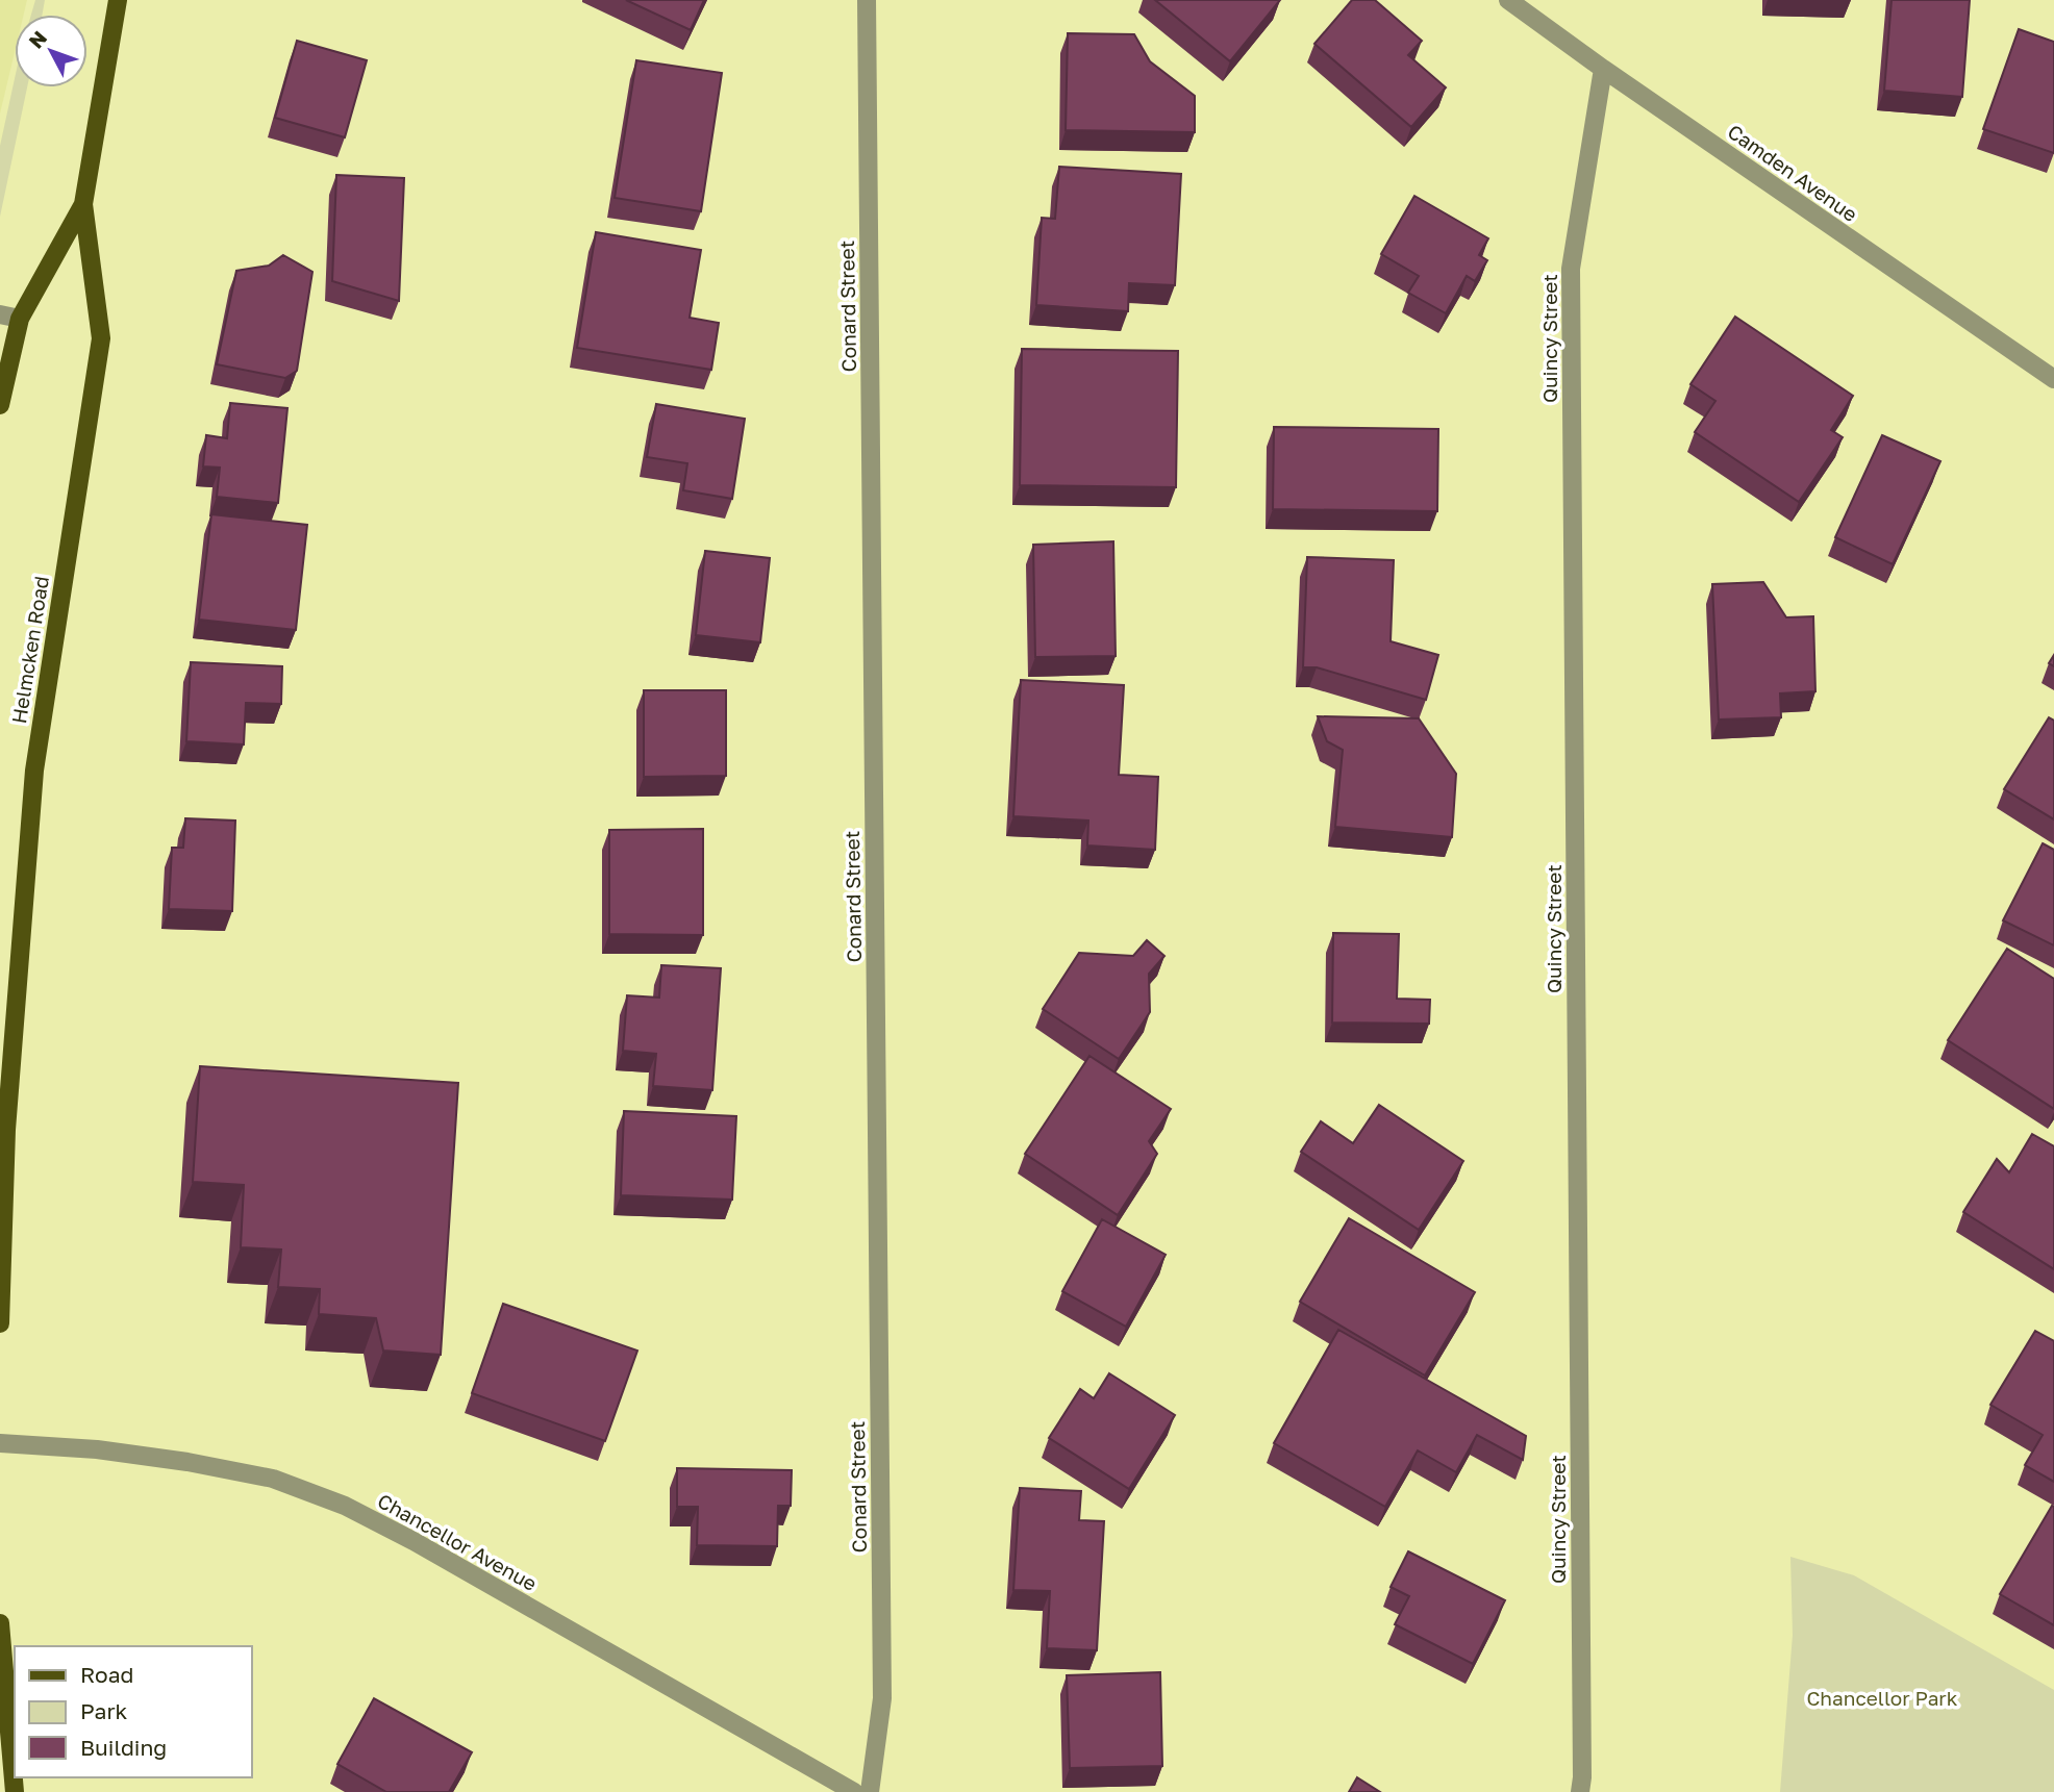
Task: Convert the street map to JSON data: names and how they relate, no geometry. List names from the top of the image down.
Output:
{
  "streets": {
    "main road": ["Helmcken Road"],
    "street": [
      "Camden Avenue",
      "Conard Street",
      "Quincy Street",
      "Chancellor Avenue"
    ]
  },
  "crossings": [
    ["Camden Avenue", "Quincy Street"]
  ],
  "parks": ["Chancellor Park"],
  "legend": ["Road", "Park", "Building"],
  "north": "top left"
}
